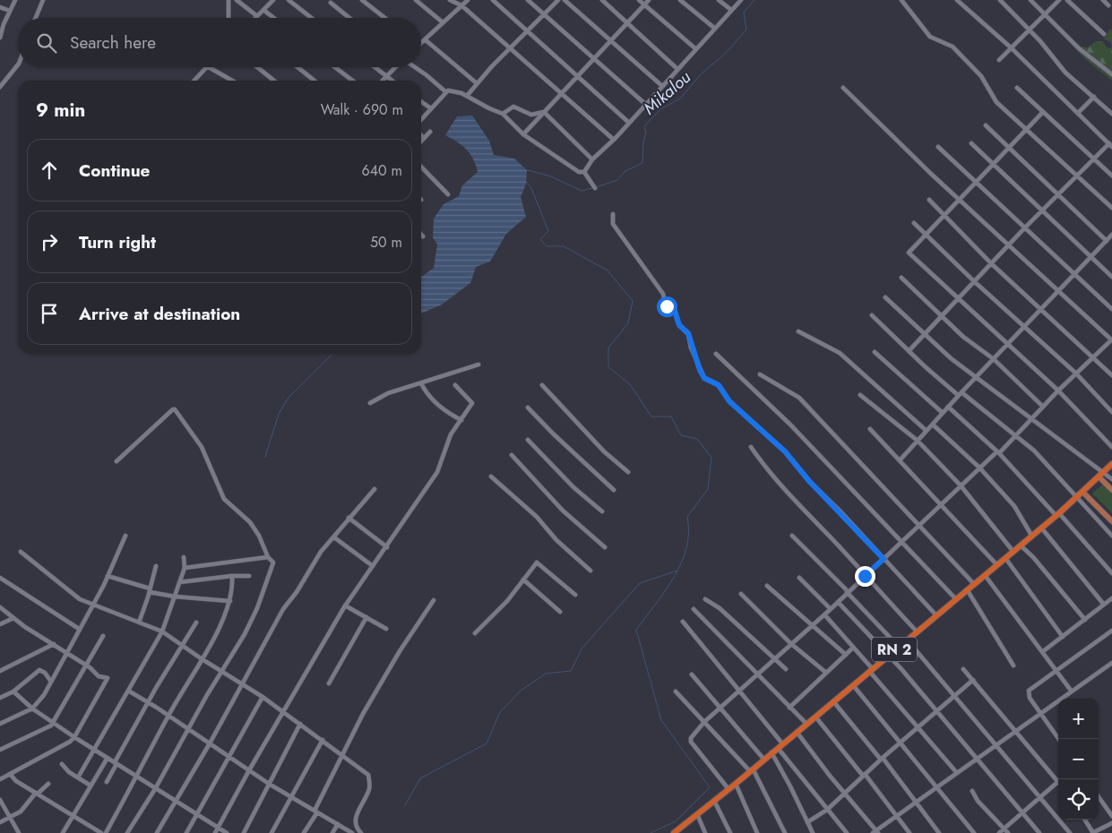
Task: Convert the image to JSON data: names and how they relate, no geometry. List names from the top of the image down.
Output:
{
  "streets": {
    "highway": ["RN 2"]
  },
  "water": ["Mikalou"],
  "page": {
    "search": "Search here",
    "heading": ["9 min", "Walk · 690 m"],
    "list": [
      ["Continue", "640 m"],
      ["Turn right", "50 m"],
      "Arrive at destination"
    ],
    "map_buttons": ["+", "−"]
  }
}
